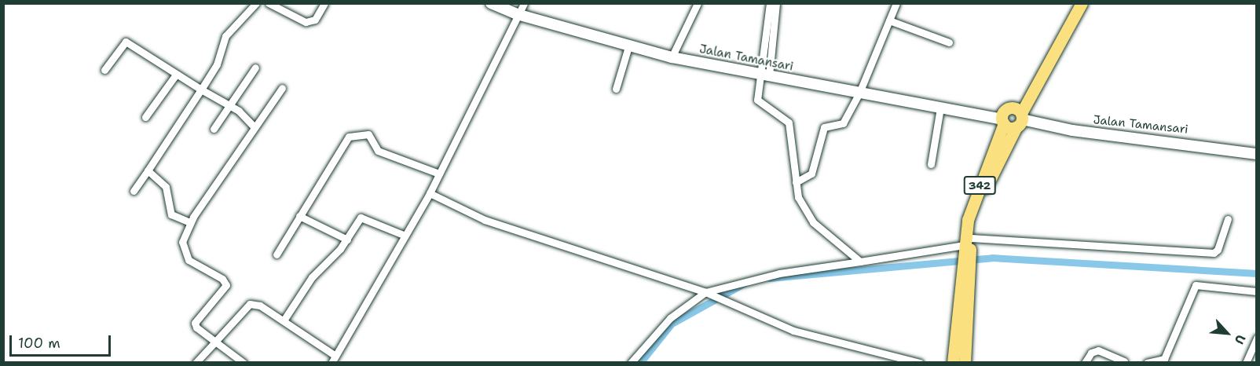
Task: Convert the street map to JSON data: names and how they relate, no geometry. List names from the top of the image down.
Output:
{
  "streets": {
    "main road": ["Jalan Tamansari", "342"]
  },
  "crossings": [
    ["Jalan Tamansari", "342"]
  ],
  "scale_bar": "100 m",
  "north": "bottom right"
}
